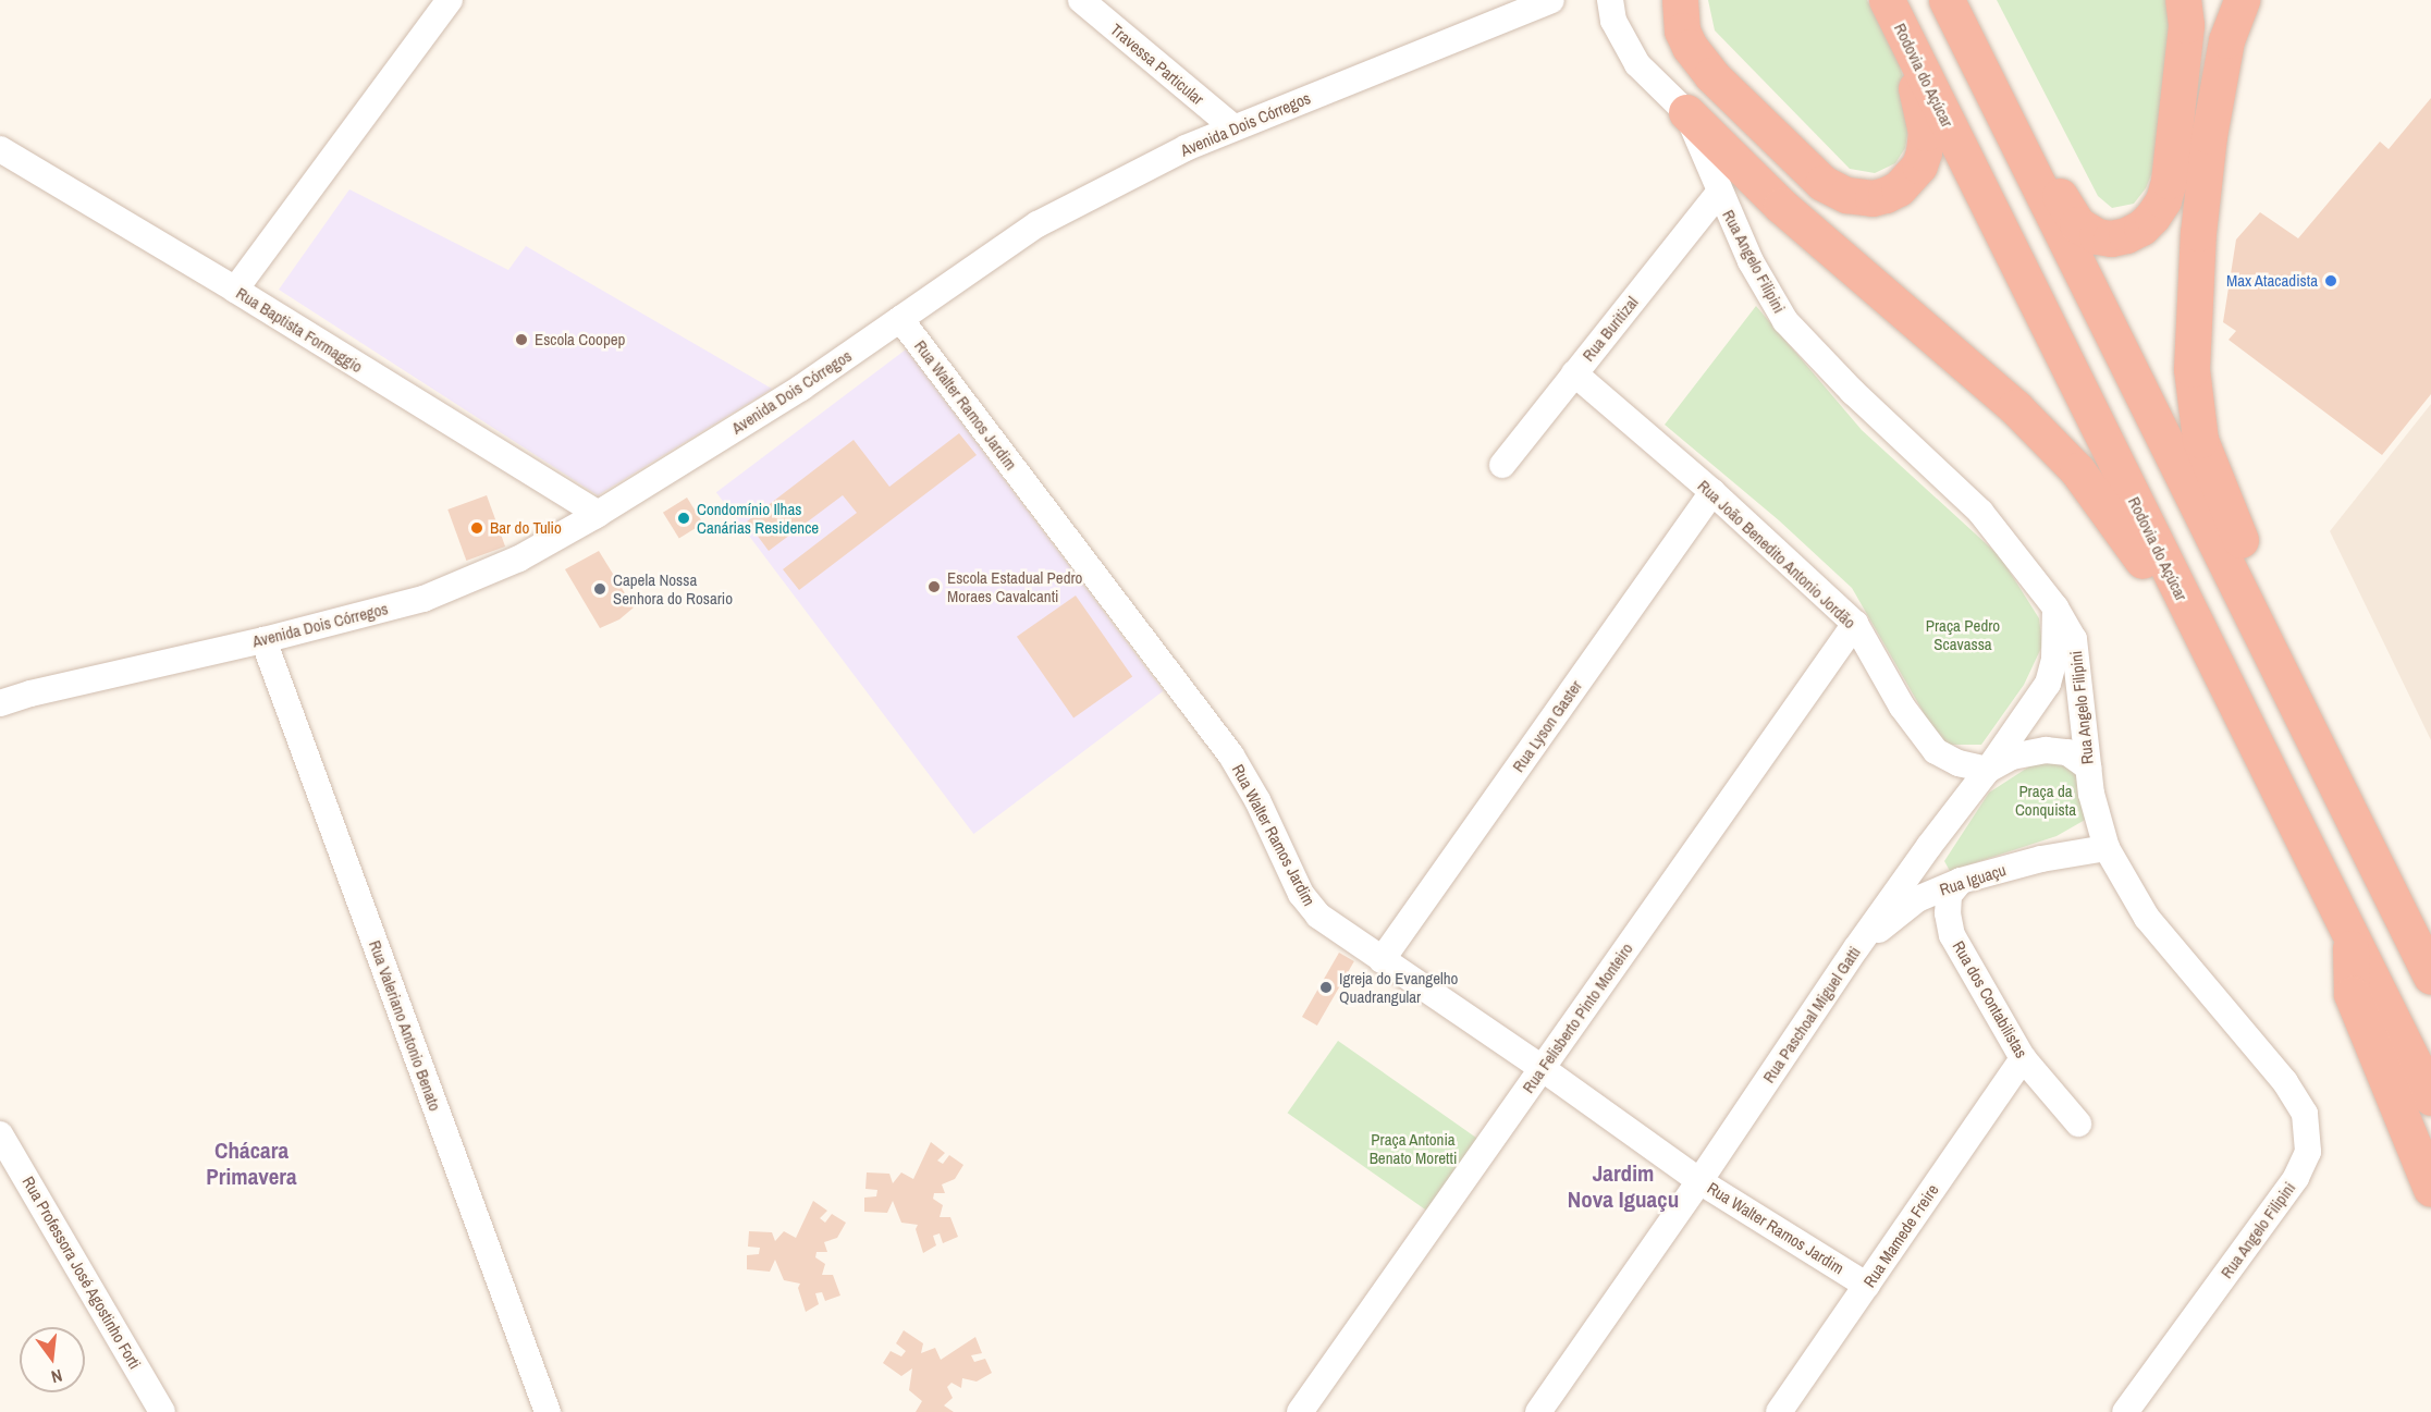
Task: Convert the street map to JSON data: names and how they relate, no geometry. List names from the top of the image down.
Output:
{
  "streets": {
    "highway": ["Rodovia do Açúcar"],
    "street": [
      "Travessa Particular",
      "Avenida Dois Córregos",
      "Rua Angelo Filipini",
      "Rua Buritizal",
      "Rua Baptista Formaggio",
      "Rua Walter Ramos Jardim",
      "Rua João Benedito Antonio Jordão",
      "Rua Lyson Gaster",
      "Rua Iguaçu",
      "Rua dos Contabilistas",
      "Rua Paschoal Miguel Gatti",
      "Rua Felisberto Pinto Monteiro",
      "Rua Valeriano Antonio Benato",
      "Rua Mamede Freire",
      "Rua Professora José Agostinho Forti"
    ]
  },
  "crossings": [
    ["Travessa Particular", "Avenida Dois Córregos"],
    ["Avenida Dois Córregos", "Rua Baptista Formaggio"],
    ["Avenida Dois Córregos", "Rua Walter Ramos Jardim"],
    ["Avenida Dois Córregos", "Rua Valeriano Antonio Benato"],
    ["Rua Angelo Filipini", "Rua Buritizal"],
    ["Rua Angelo Filipini", "Rua Iguaçu"],
    ["Rua Angelo Filipini", "Rua Paschoal Miguel Gatti"],
    ["Rua Buritizal", "Rua João Benedito Antonio Jordão"],
    ["Rua Walter Ramos Jardim", "Rua Lyson Gaster"],
    ["Rua Walter Ramos Jardim", "Rua Paschoal Miguel Gatti"],
    ["Rua Walter Ramos Jardim", "Rua Felisberto Pinto Monteiro"],
    ["Rua Walter Ramos Jardim", "Rua Mamede Freire"],
    ["Rua João Benedito Antonio Jordão", "Rua Lyson Gaster"],
    ["Rua João Benedito Antonio Jordão", "Rua Paschoal Miguel Gatti"],
    ["Rua João Benedito Antonio Jordão", "Rua Felisberto Pinto Monteiro"],
    ["Rua Iguaçu", "Rua dos Contabilistas"],
    ["Rua Iguaçu", "Rua Paschoal Miguel Gatti"],
    ["Rua dos Contabilistas", "Rua Mamede Freire"]
  ],
  "districts": ["Chácara Primavera", "Jardim Nova Iguaçu"],
  "parks": ["Praça Pedro Scavassa", "Praça da Conquista", "Praça Antonia Benato Moretti"],
  "places": [
    "Max Atacadista",
    "Escola Coopep",
    "Condomínio Ilhas Canárias Residence",
    "Bar do Tulio",
    "Escola Estadual Pedro Moraes Cavalcanti",
    "Capela Nossa Senhora do Rosario",
    "Igreja do Evangelho Quadrangular"
  ],
  "north": "bottom"
}
